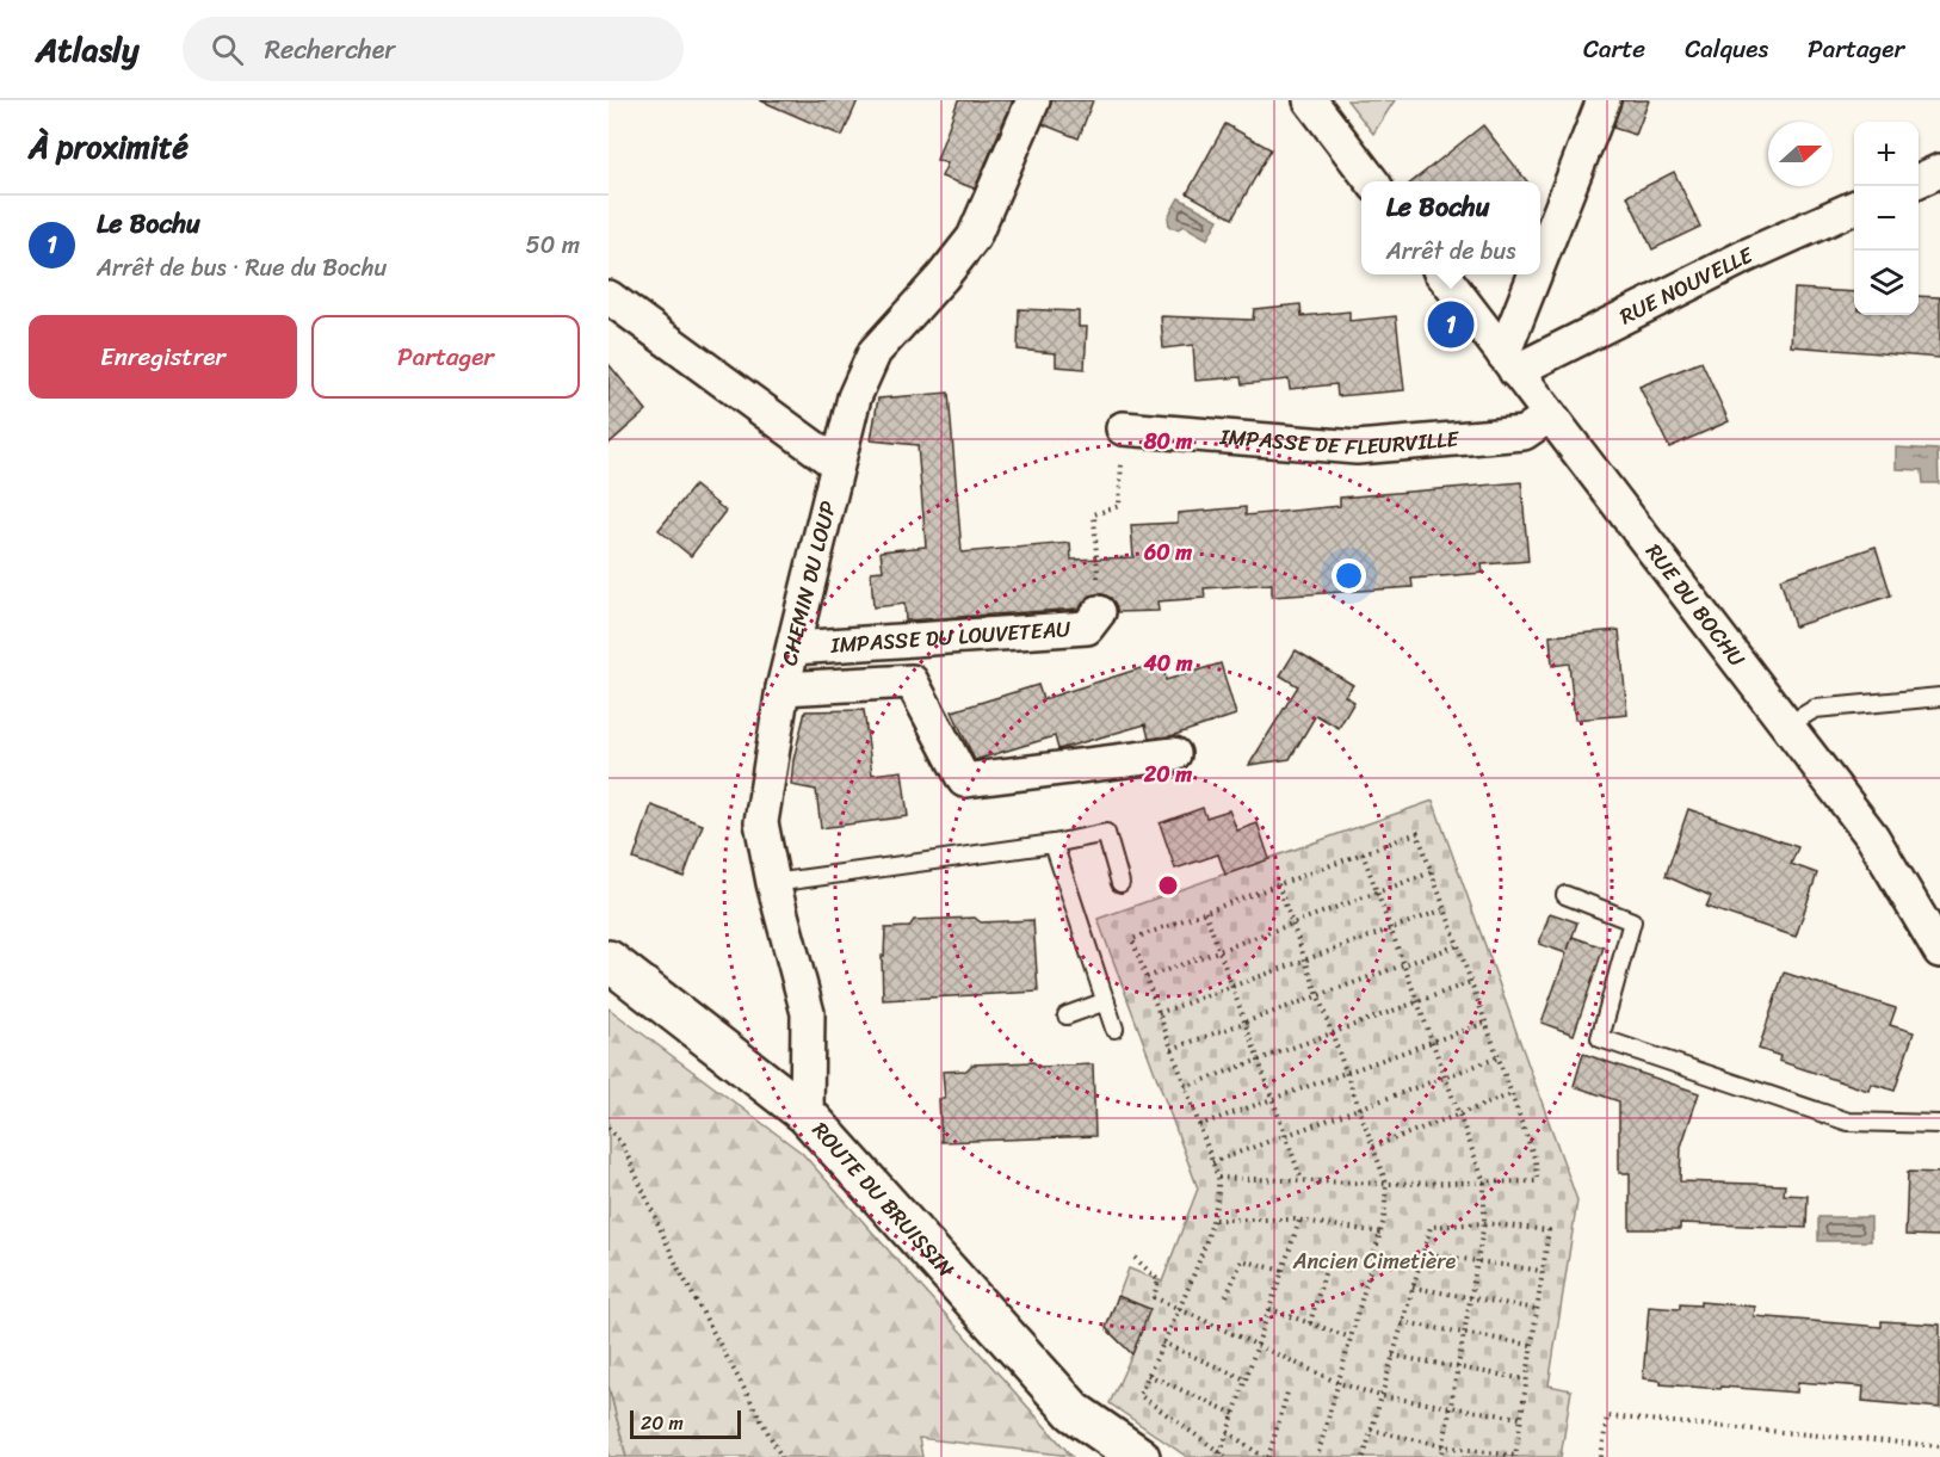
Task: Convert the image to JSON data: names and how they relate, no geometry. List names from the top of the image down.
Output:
{
  "streets": {
    "street": [
      "RUE NOUVELLE",
      "IMPASSE DE FLEURVILLE",
      "CHEMIN DU LOUP",
      "RUE DU BOCHU",
      "IMPASSE DU LOUVETEAU",
      "ROUTE DU BRUISSIN"
    ]
  },
  "crossings": [
    ["RUE NOUVELLE", "RUE DU BOCHU"],
    ["IMPASSE DE FLEURVILLE", "RUE DU BOCHU"],
    ["CHEMIN DU LOUP", "IMPASSE DU LOUVETEAU"],
    ["CHEMIN DU LOUP", "ROUTE DU BRUISSIN"]
  ],
  "parks": ["Ancien Cimetière"],
  "scale_bar": "20 m",
  "north": "right",
  "page": {
    "header": "Atlasly",
    "search": "Rechercher",
    "nav": ["Carte", "Calques", "Partager"],
    "heading": "À proximité",
    "map_buttons": ["+", "−"],
    "popup": ["Le Bochu", "Arrêt de bus"],
    "list": [
      {
        "mark": "1",
        "name": "Le Bochu",
        "note": "Arrêt de bus · Rue du Bochu",
        "value": "50 m"
      }
    ],
    "buttons": ["Enregistrer", "Partager"],
    "pins": "1",
    "scale": "20 m"
  },
  "rings": [
    "80 m",
    "60 m",
    "40 m",
    "20 m"
  ]
}
